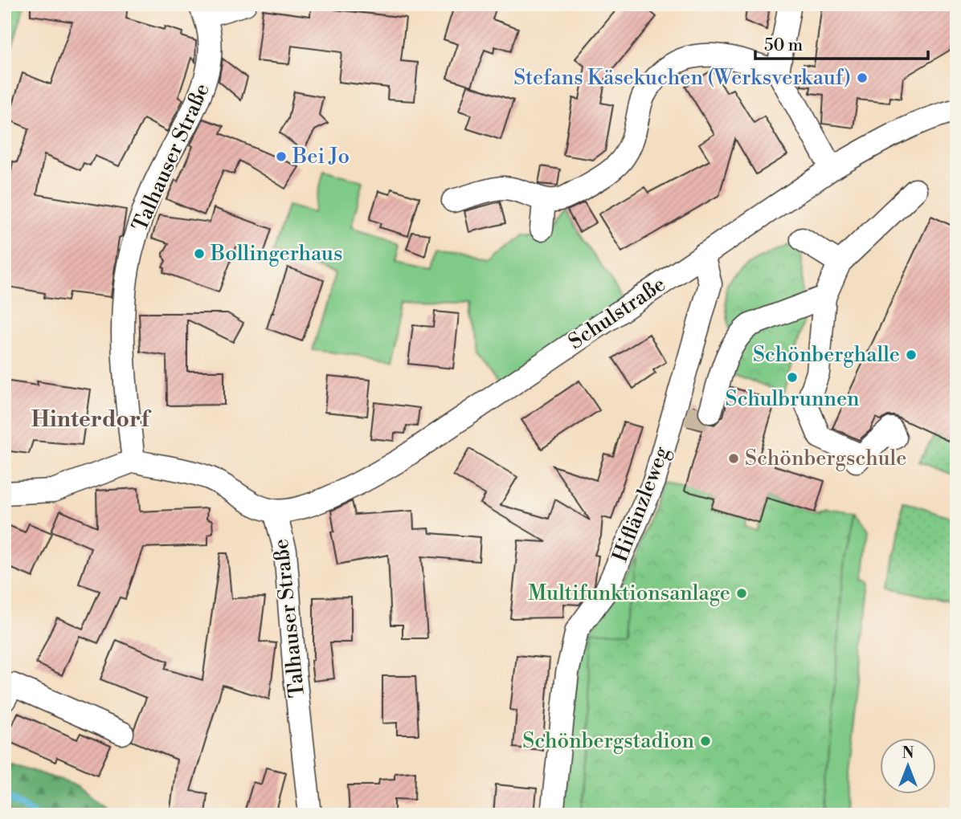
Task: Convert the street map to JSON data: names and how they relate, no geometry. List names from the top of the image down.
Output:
{
  "streets": {
    "street": ["Talhauser Straße", "Schulstraße", "Hiflänzleweg"]
  },
  "crossings": [
    ["Talhauser Straße", "Schulstraße"],
    ["Schulstraße", "Hiflänzleweg"]
  ],
  "districts": ["Hinterdorf"],
  "places": [
    "Stefans Käsekuchen (Werksverkauf)",
    "Bei Jo",
    "Bollingerhaus",
    "Schönberghalle",
    "Schulbrunnen",
    "Schönbergschule",
    "Multifunktionsanlage",
    "Schönbergstadion"
  ],
  "scale_bar": "50 m",
  "north": "top"
}
